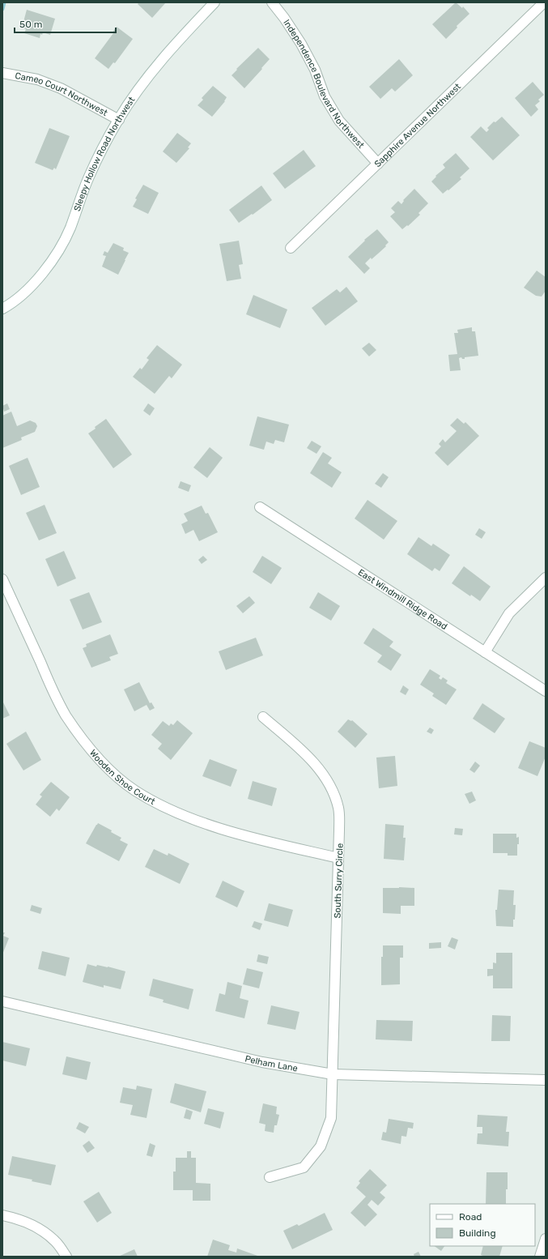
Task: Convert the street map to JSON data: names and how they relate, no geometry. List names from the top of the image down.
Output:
{
  "streets": {
    "street": [
      "Independence Boulevard Northwest",
      "Cameo Court Northwest",
      "Sapphire Avenue Northwest",
      "Sleepy Hollow Road Northwest",
      "East Windmill Ridge Road",
      "Wooden Shoe Court",
      "South Surry Circle",
      "Pelham Lane"
    ]
  },
  "crossings": [
    ["Independence Boulevard Northwest", "Sapphire Avenue Northwest"],
    ["Cameo Court Northwest", "Sleepy Hollow Road Northwest"],
    ["Wooden Shoe Court", "South Surry Circle"],
    ["South Surry Circle", "Pelham Lane"]
  ],
  "legend": ["Road", "Building"],
  "scale_bar": "50 m"
}
